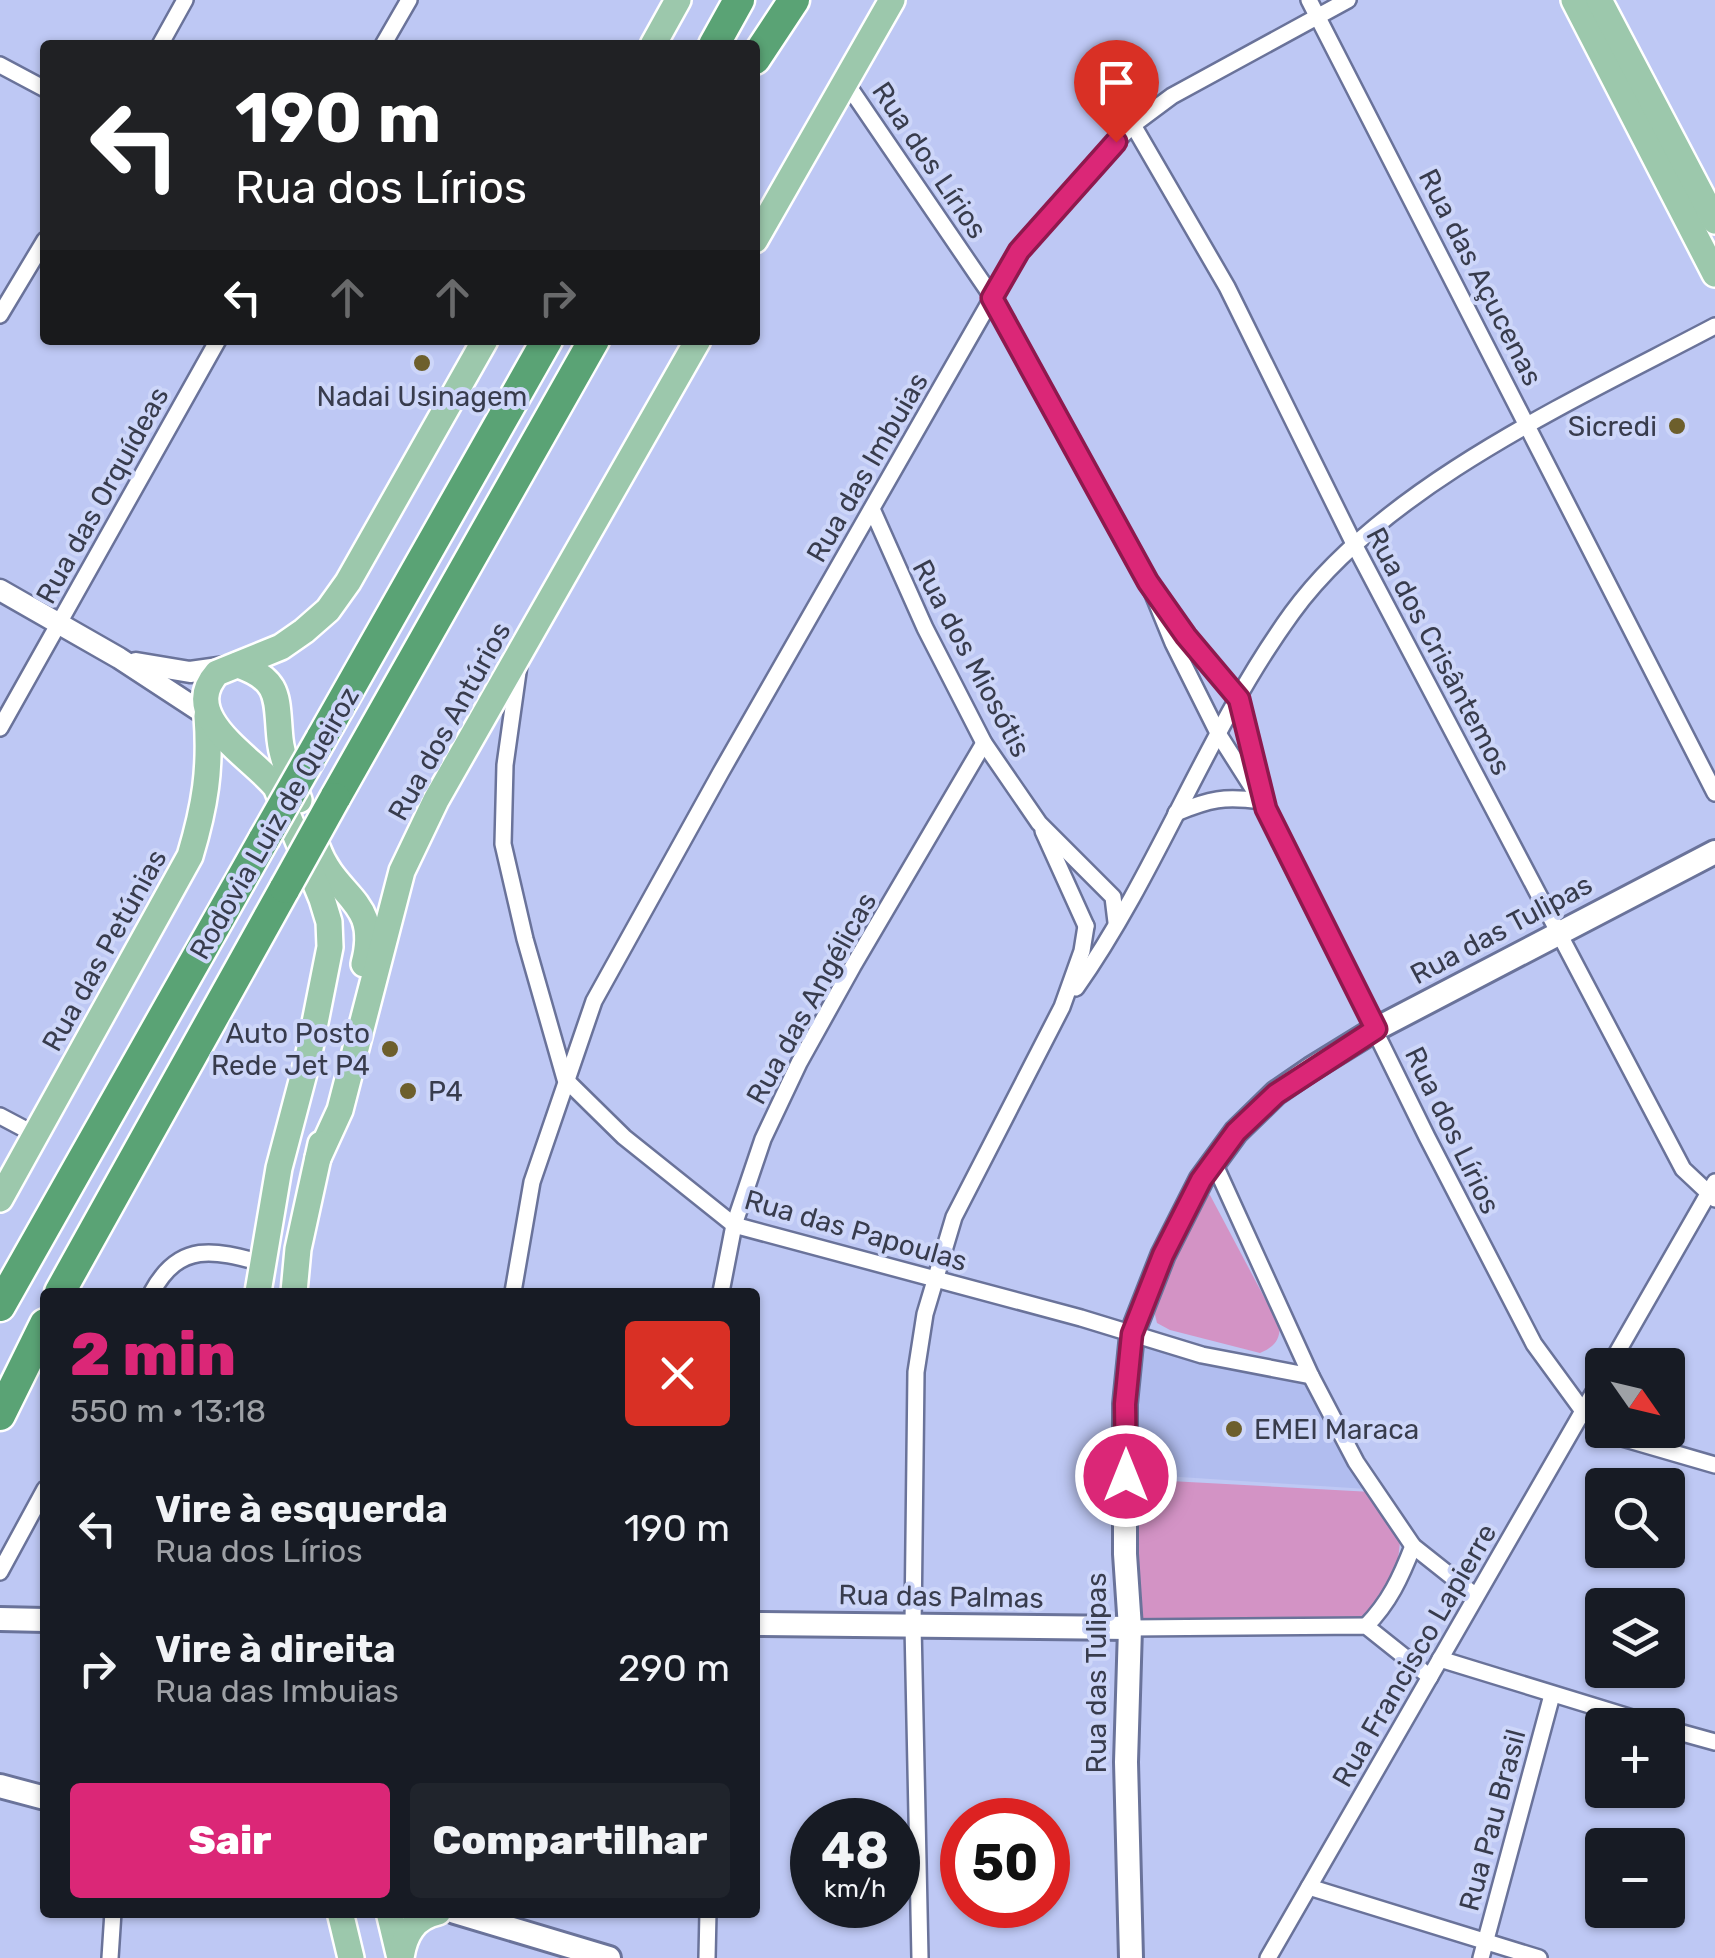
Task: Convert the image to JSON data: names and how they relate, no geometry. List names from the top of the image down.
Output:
{
  "streets": {
    "highway": ["Rodovia Luiz de Queiroz"],
    "main road": [
      "Rua dos Antúrios",
      "Rua das Tulipas",
      "Rua das Petúnias",
      "Rua das Palmas"
    ],
    "street": [
      "Rua dos Lírios",
      "Rua das Açucenas",
      "Rua das Imbuias",
      "Rua das Orquídeas",
      "Rua dos Crisântemos",
      "Rua dos Miosótis",
      "Rua das Angélicas",
      "Rua das Papoulas",
      "Rua Francisco Lapierre",
      "Rua Pau Brasil"
    ]
  },
  "crossings": [
    ["Rua dos Lírios", "Rua das Imbuias"],
    ["Rua dos Lírios", "Rua das Tulipas"],
    ["Rua dos Lírios", "Rua Francisco Lapierre"],
    ["Rua das Açucenas", "Rua das Imbuias"],
    ["Rua das Imbuias", "Rua dos Crisântemos"],
    ["Rua das Imbuias", "Rua dos Miosótis"],
    ["Rua das Imbuias", "Rua das Papoulas"],
    ["Rua dos Crisântemos", "Rua das Tulipas"],
    ["Rua dos Miosótis", "Rua das Angélicas"],
    ["Rua dos Antúrios", "Rua das Papoulas"],
    ["Rua das Tulipas", "Rua das Papoulas"],
    ["Rua das Tulipas", "Rua das Palmas"],
    ["Rua das Angélicas", "Rua das Papoulas"]
  ],
  "places": [
    "Nadai Usinagem",
    "Sicredi",
    "Auto Posto Rede Jet P4",
    "P4",
    "EMEI Maraca"
  ],
  "north": "bottom right",
  "page": {
    "turn": ["190 m", "Rua dos Lírios"],
    "heading": ["2 min", "550 m · 13:18"],
    "map_buttons": ["+", "−"],
    "list": [
      {
        "name": "Vire à esquerda",
        "note": "Rua dos Lírios",
        "value": "190 m"
      },
      {
        "name": "Vire à direita",
        "note": "Rua das Imbuias",
        "value": "290 m"
      }
    ],
    "buttons": ["Sair", "Compartilhar"],
    "speed": "48 km/h",
    "limit": "50"
  }
}
